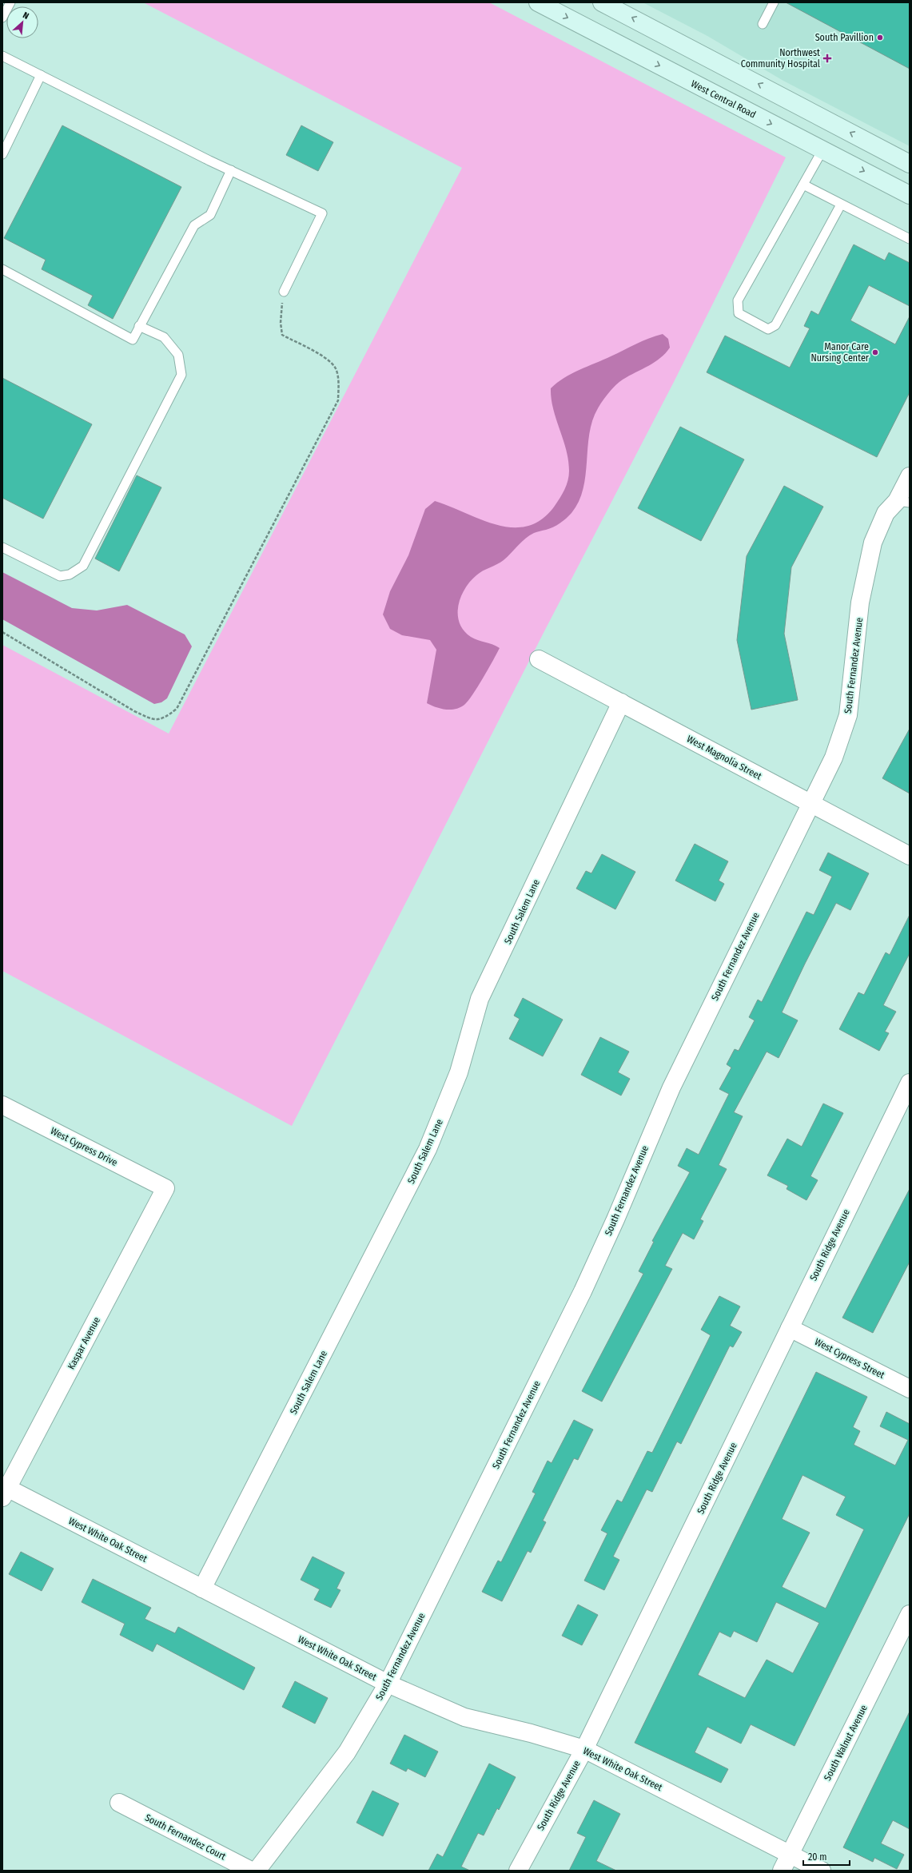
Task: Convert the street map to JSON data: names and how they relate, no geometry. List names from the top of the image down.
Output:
{
  "streets": {
    "main road": ["West Central Road"],
    "street": [
      "South Fernandez Avenue",
      "West Magnolia Street",
      "South Salem Lane",
      "West Cypress Drive",
      "South Ridge Avenue",
      "Kaspar Avenue",
      "West Cypress Street",
      "West White Oak Street",
      "South Walnut Avenue",
      "South Fernandez Court"
    ]
  },
  "crossings": [
    ["South Fernandez Avenue", "West Magnolia Street"],
    ["South Fernandez Avenue", "West White Oak Street"],
    ["West Magnolia Street", "South Salem Lane"],
    ["South Salem Lane", "West White Oak Street"],
    ["West Cypress Drive", "Kaspar Avenue"],
    ["South Ridge Avenue", "West Cypress Street"],
    ["South Ridge Avenue", "West White Oak Street"],
    ["Kaspar Avenue", "West White Oak Street"],
    ["West White Oak Street", "South Walnut Avenue"]
  ],
  "places": {
    "other": ["South Pavillion", "Manor Care Nursing Center"],
    "health": ["Northwest Community Hospital"]
  },
  "scale_bar": "20 m",
  "north": "top right"
}
